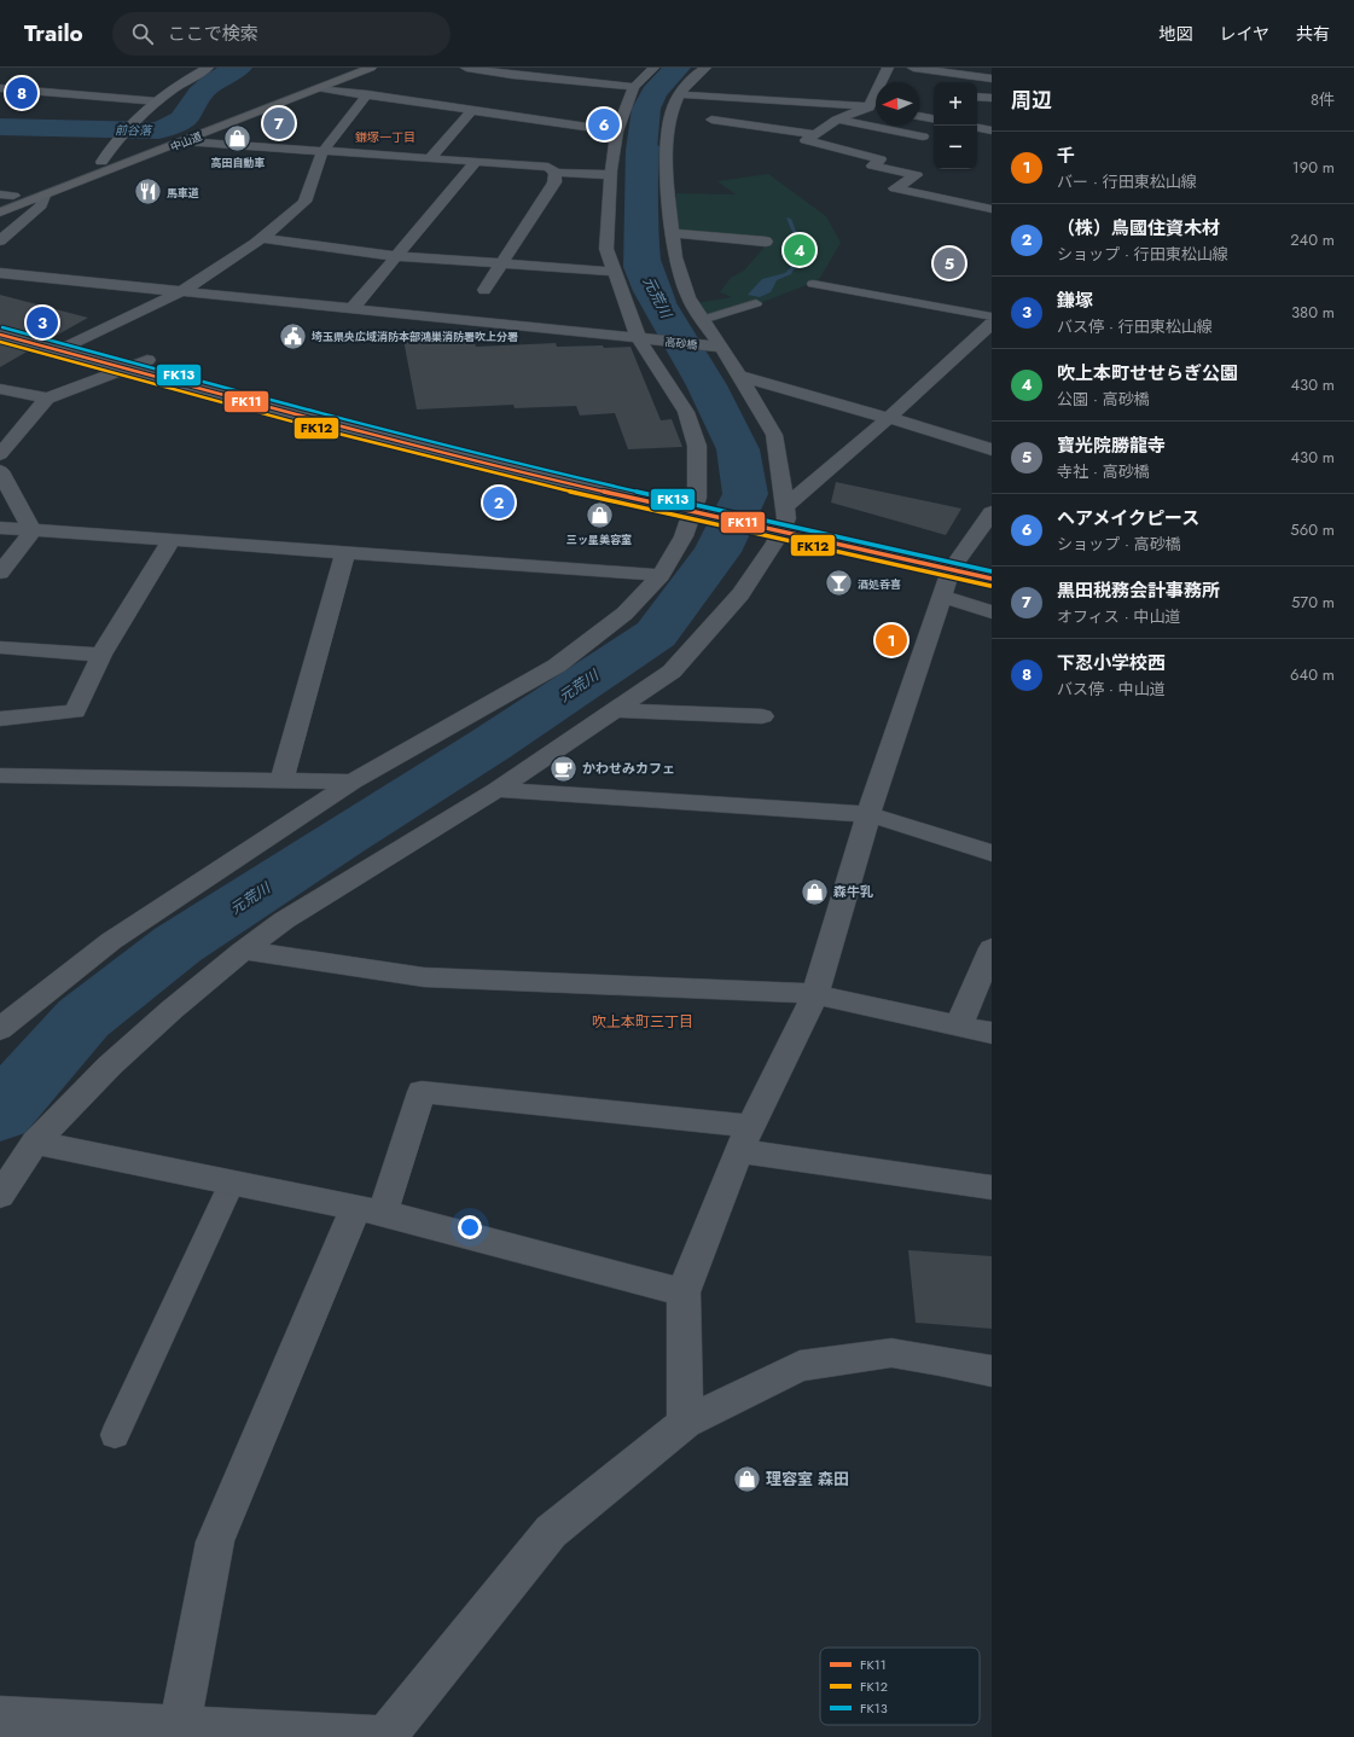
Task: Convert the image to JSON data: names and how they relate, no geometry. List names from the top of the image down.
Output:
{
  "streets": {
    "highway": ["中山道"],
    "street": ["高砂橋"]
  },
  "districts": ["鎌塚一丁目", "吹上本町三丁目"],
  "water": ["前谷落", "元荒川"],
  "places": {
    "shop": [
      "高田自動車",
      "三ッ星美容室",
      "森牛乳",
      "理容室 森田"
    ],
    "restaurant": ["馬車道"],
    "public building": ["埼玉県央広域消防本部鴻巣消防署吹上分署"],
    "bar": ["酒処呑喜"],
    "cafe": ["かわせみカフェ"]
  },
  "lines": ["transit line FK13", "transit line FK11", "transit line FK12"],
  "legend": ["FK11", "FK12", "FK13"],
  "north": "left",
  "page": {
    "header": "Trailo",
    "search": "ここで検索",
    "nav": ["地図", "レイヤ", "共有"],
    "heading": ["周辺", "8件"],
    "pins": [
      "8",
      "7",
      "6",
      "4",
      "5",
      "3",
      "2",
      "1"
    ],
    "map_buttons": ["+", "−"],
    "list": [
      {
        "mark": "1",
        "name": "千",
        "note": "バー · 行田東松山線",
        "value": "190 m"
      },
      {
        "mark": "2",
        "name": "（株）鳥國住資木材",
        "note": "ショップ · 行田東松山線",
        "value": "240 m"
      },
      {
        "mark": "3",
        "name": "鎌塚",
        "note": "バス停 · 行田東松山線",
        "value": "380 m"
      },
      {
        "mark": "4",
        "name": "吹上本町せせらぎ公園",
        "note": "公園 · 高砂橋",
        "value": "430 m"
      },
      {
        "mark": "5",
        "name": "寶光院勝龍寺",
        "note": "寺社 · 高砂橋",
        "value": "430 m"
      },
      {
        "mark": "6",
        "name": "ヘアメイクピース",
        "note": "ショップ · 高砂橋",
        "value": "560 m"
      },
      {
        "mark": "7",
        "name": "黒田税務会計事務所",
        "note": "オフィス · 中山道",
        "value": "570 m"
      },
      {
        "mark": "8",
        "name": "下忍小学校西",
        "note": "バス停 · 中山道",
        "value": "640 m"
      }
    ]
  }
}
